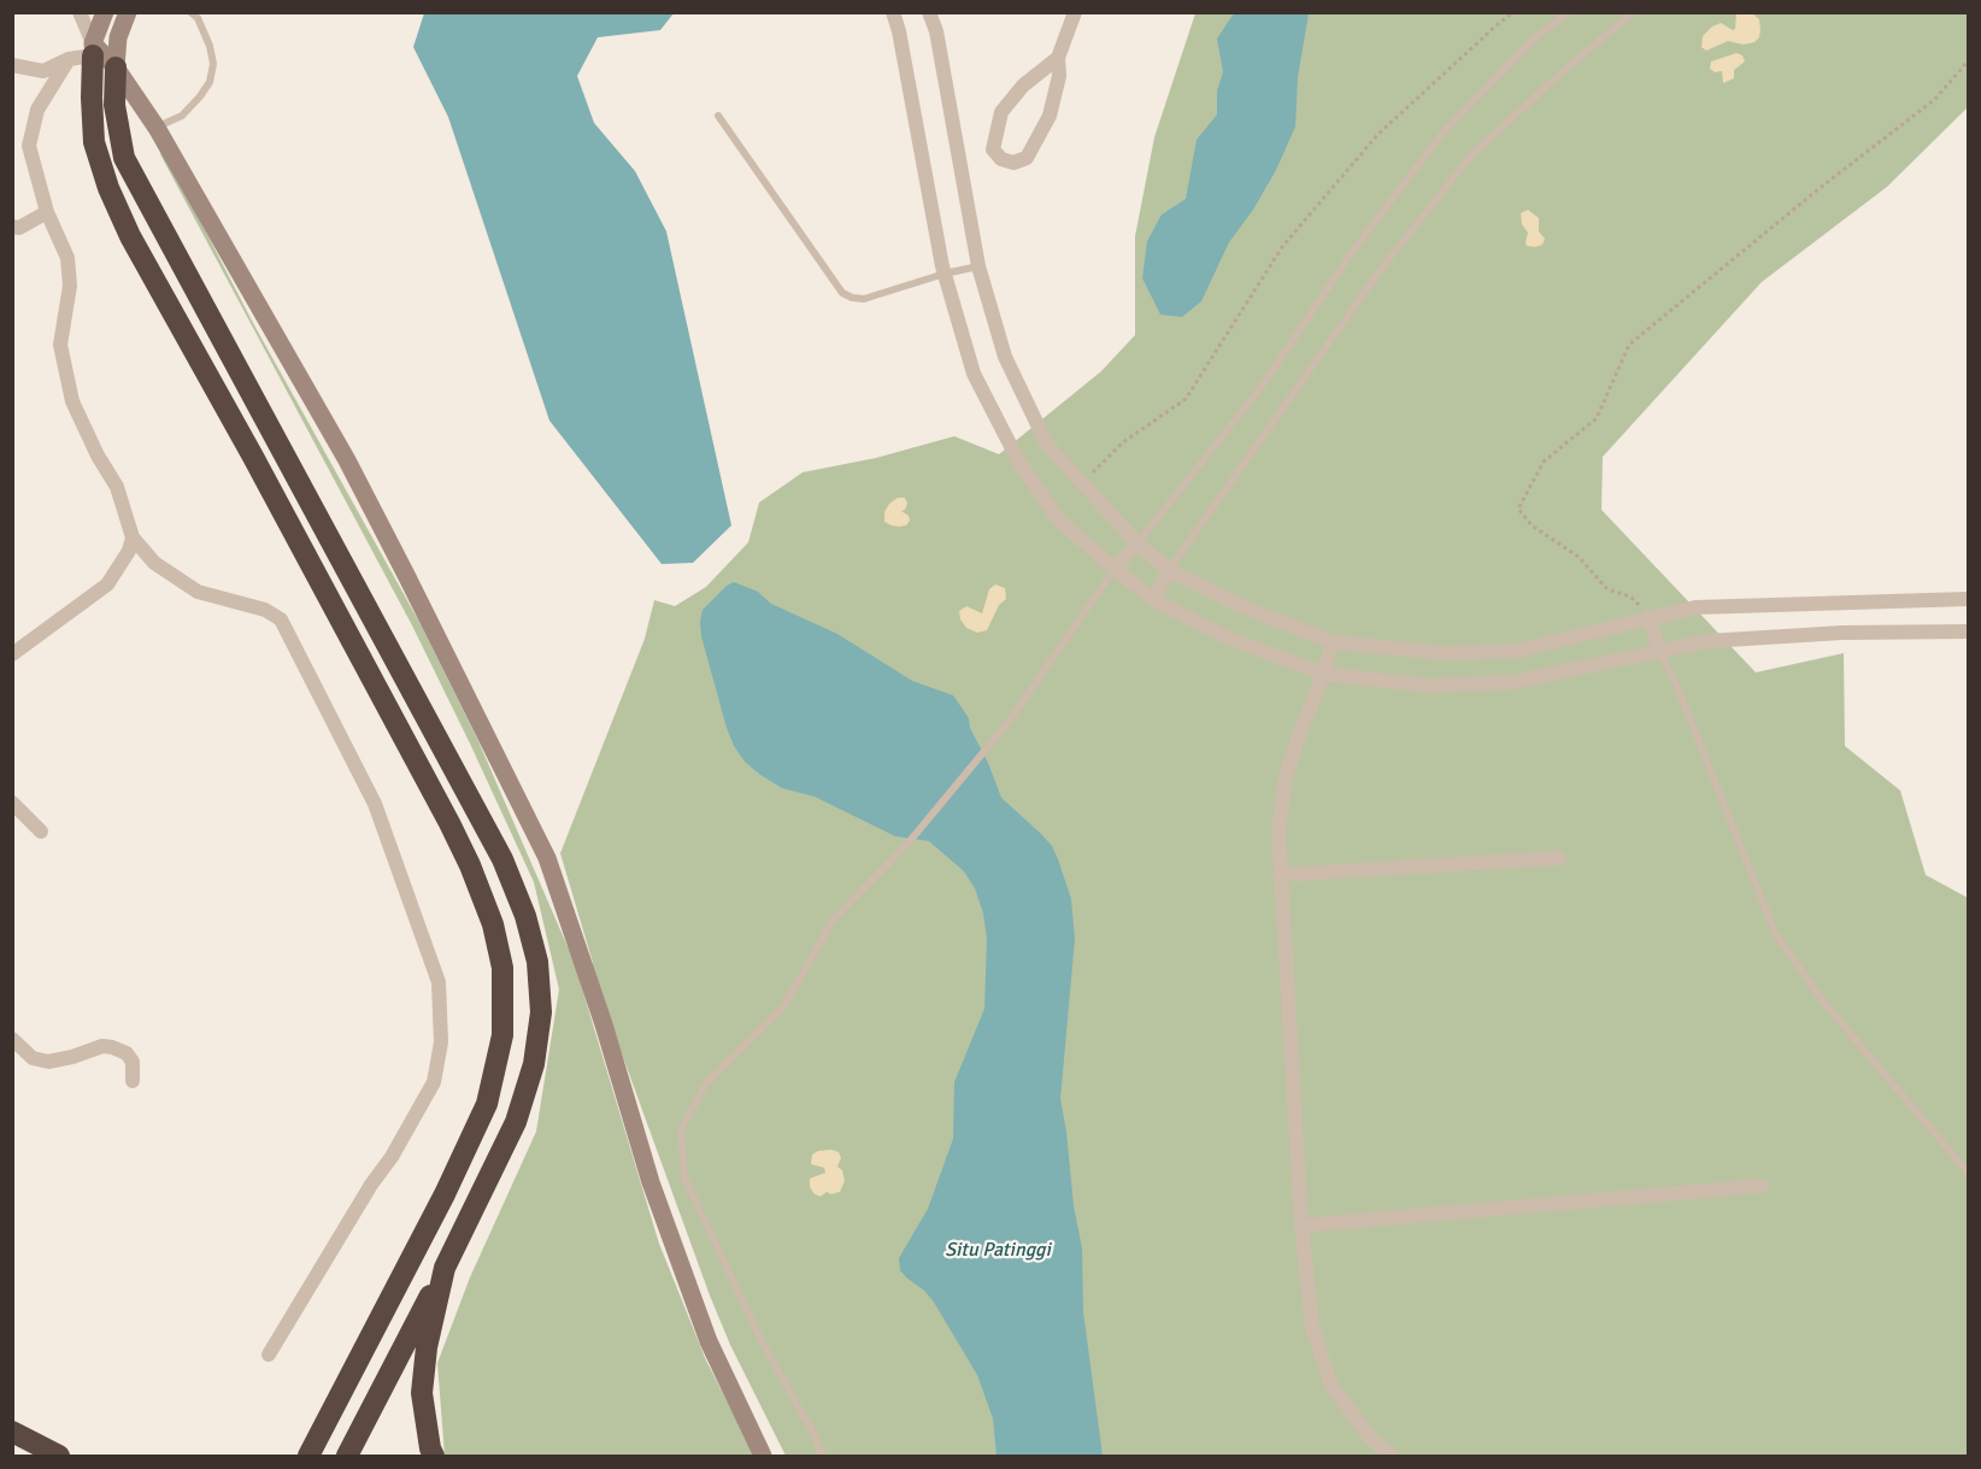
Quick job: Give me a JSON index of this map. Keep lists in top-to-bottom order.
{
  "water": ["Situ Patinggi"]
}
